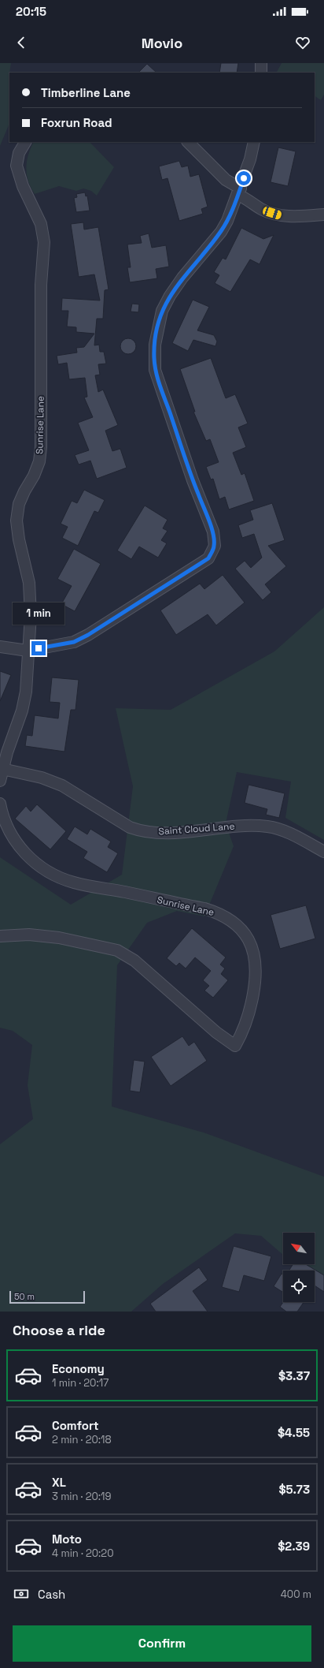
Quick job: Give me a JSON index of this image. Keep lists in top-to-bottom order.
{
  "streets": {
    "street": ["Sunrise Lane", "Saint Cloud Lane"]
  },
  "crossings": [
    ["Sunrise Lane", "Saint Cloud Lane"]
  ],
  "scale_bar": "50 m",
  "north": "top left",
  "page": {
    "status": "20:15",
    "header": "Movio",
    "banner": ["Timberline Lane", "Foxrun Road"],
    "bubble": "1 min",
    "scale": "50 m",
    "heading": "Choose a ride",
    "list": [
      {
        "name": "Economy",
        "note": "1 min · 20:17",
        "value": "$3.37"
      },
      {
        "name": "Comfort",
        "note": "2 min · 20:18",
        "value": "$4.55"
      },
      {
        "name": "XL",
        "note": "3 min · 20:19",
        "value": "$5.73"
      },
      {
        "name": "Moto",
        "note": "4 min · 20:20",
        "value": "$2.39"
      }
    ],
    "pay": ["Cash", "400 m"],
    "buttons": "Confirm"
  }
}
